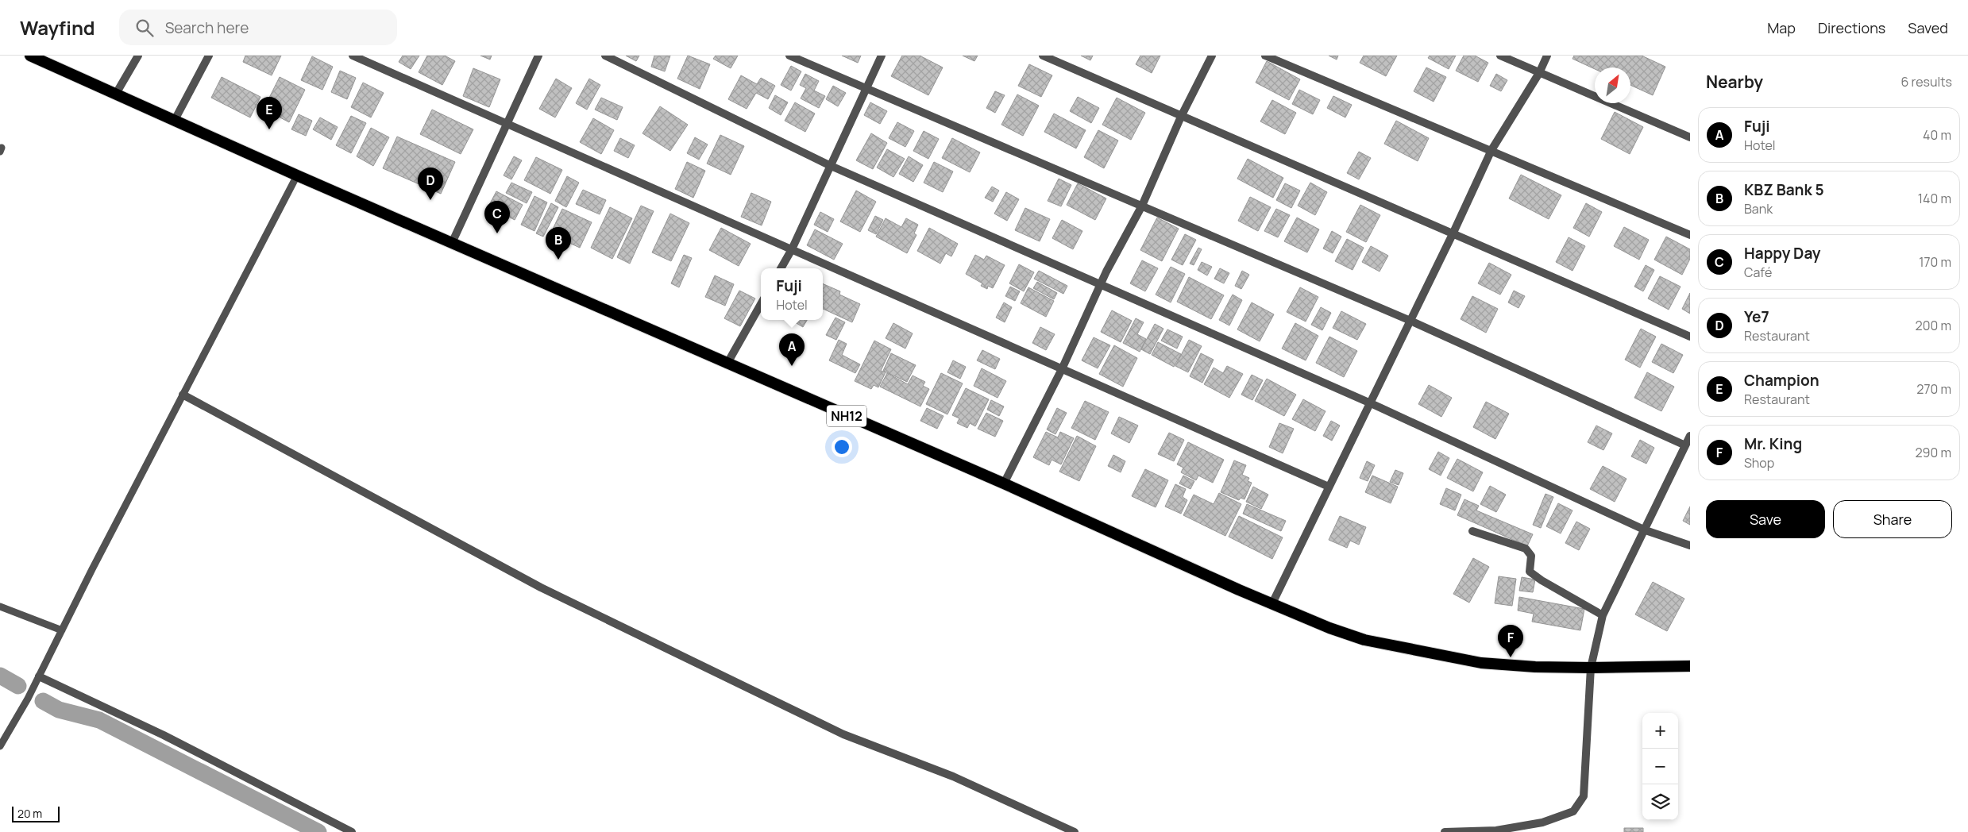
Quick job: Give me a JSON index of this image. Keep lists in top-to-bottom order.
{
  "streets": {
    "highway": ["NH12"]
  },
  "scale_bar": "20 m",
  "north": "top right",
  "page": {
    "header": "Wayfind",
    "search": "Search here",
    "nav": ["Map", "Directions", "Saved"],
    "heading": ["Nearby", "6 results"],
    "pins": [
      "E",
      "D",
      "C",
      "B",
      "A",
      "F"
    ],
    "list": [
      {
        "mark": "A",
        "name": "Fuji",
        "note": "Hotel",
        "value": "40 m"
      },
      {
        "mark": "B",
        "name": "KBZ Bank 5",
        "note": "Bank",
        "value": "140 m"
      },
      {
        "mark": "C",
        "name": "Happy Day",
        "note": "Café",
        "value": "170 m"
      },
      {
        "mark": "D",
        "name": "Ye7",
        "note": "Restaurant",
        "value": "200 m"
      },
      {
        "mark": "E",
        "name": "Champion",
        "note": "Restaurant",
        "value": "270 m"
      },
      {
        "mark": "F",
        "name": "Mr. King",
        "note": "Shop",
        "value": "290 m"
      }
    ],
    "popup": ["Fuji", "Hotel"],
    "buttons": ["Save", "Share"],
    "map_buttons": ["+", "−"],
    "scale": "20 m"
  }
}
